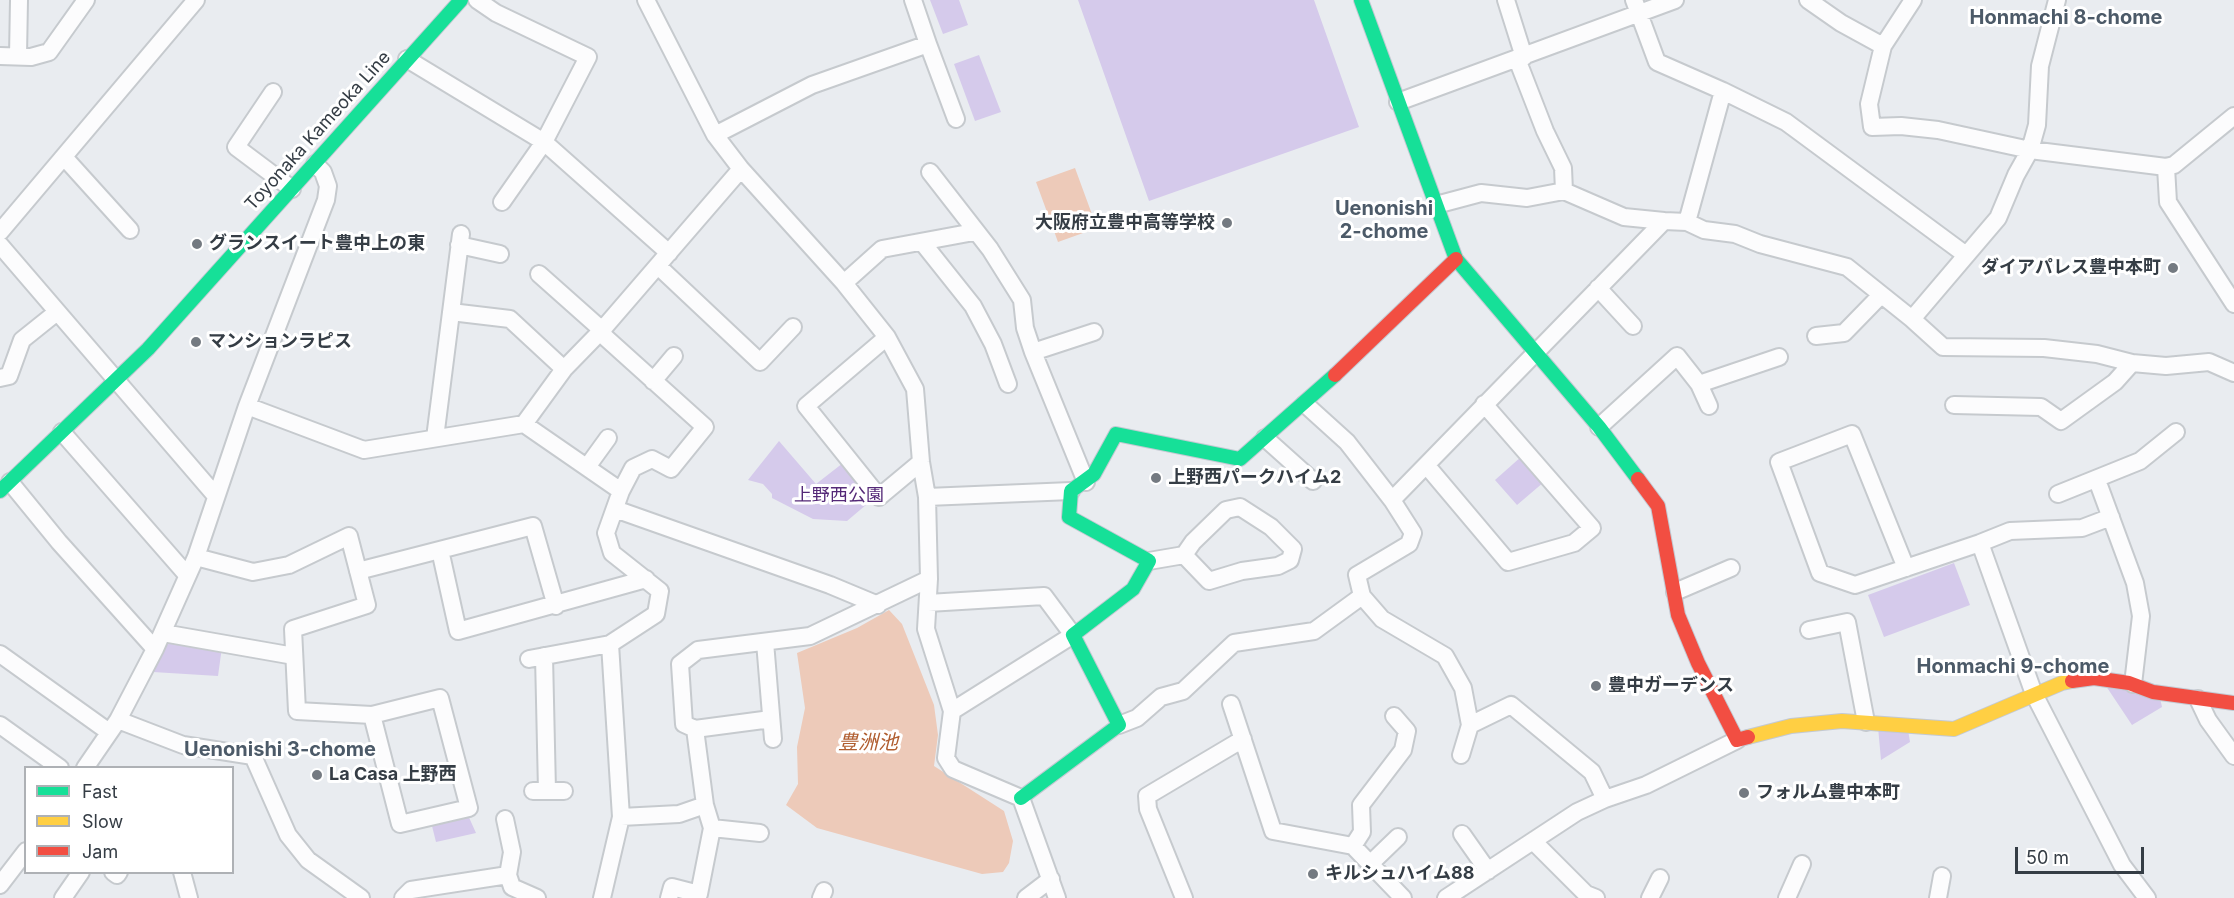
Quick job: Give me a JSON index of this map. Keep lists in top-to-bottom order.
{
  "streets": {
    "street": ["Toyonaka Kameoka Line"]
  },
  "districts": [
    "Honmachi 8-chome",
    "Uenonishi 2-chome",
    "Honmachi 9-chome",
    "Uenonishi 3-chome"
  ],
  "water": ["豊洲池"],
  "parks": ["上野西公園"],
  "places": [
    "大阪府立豊中高等学校",
    "グランスイート豊中上の東",
    "ダイアパレス豊中本町",
    "マンションラピス",
    "上野西パークハイム2",
    "豊中ガーデンス",
    "La Casa 上野西",
    "フォルム豊中本町",
    "キルシュハイム88"
  ],
  "legend": ["Fast", "Slow", "Jam"],
  "scale_bar": "50 m"
}
